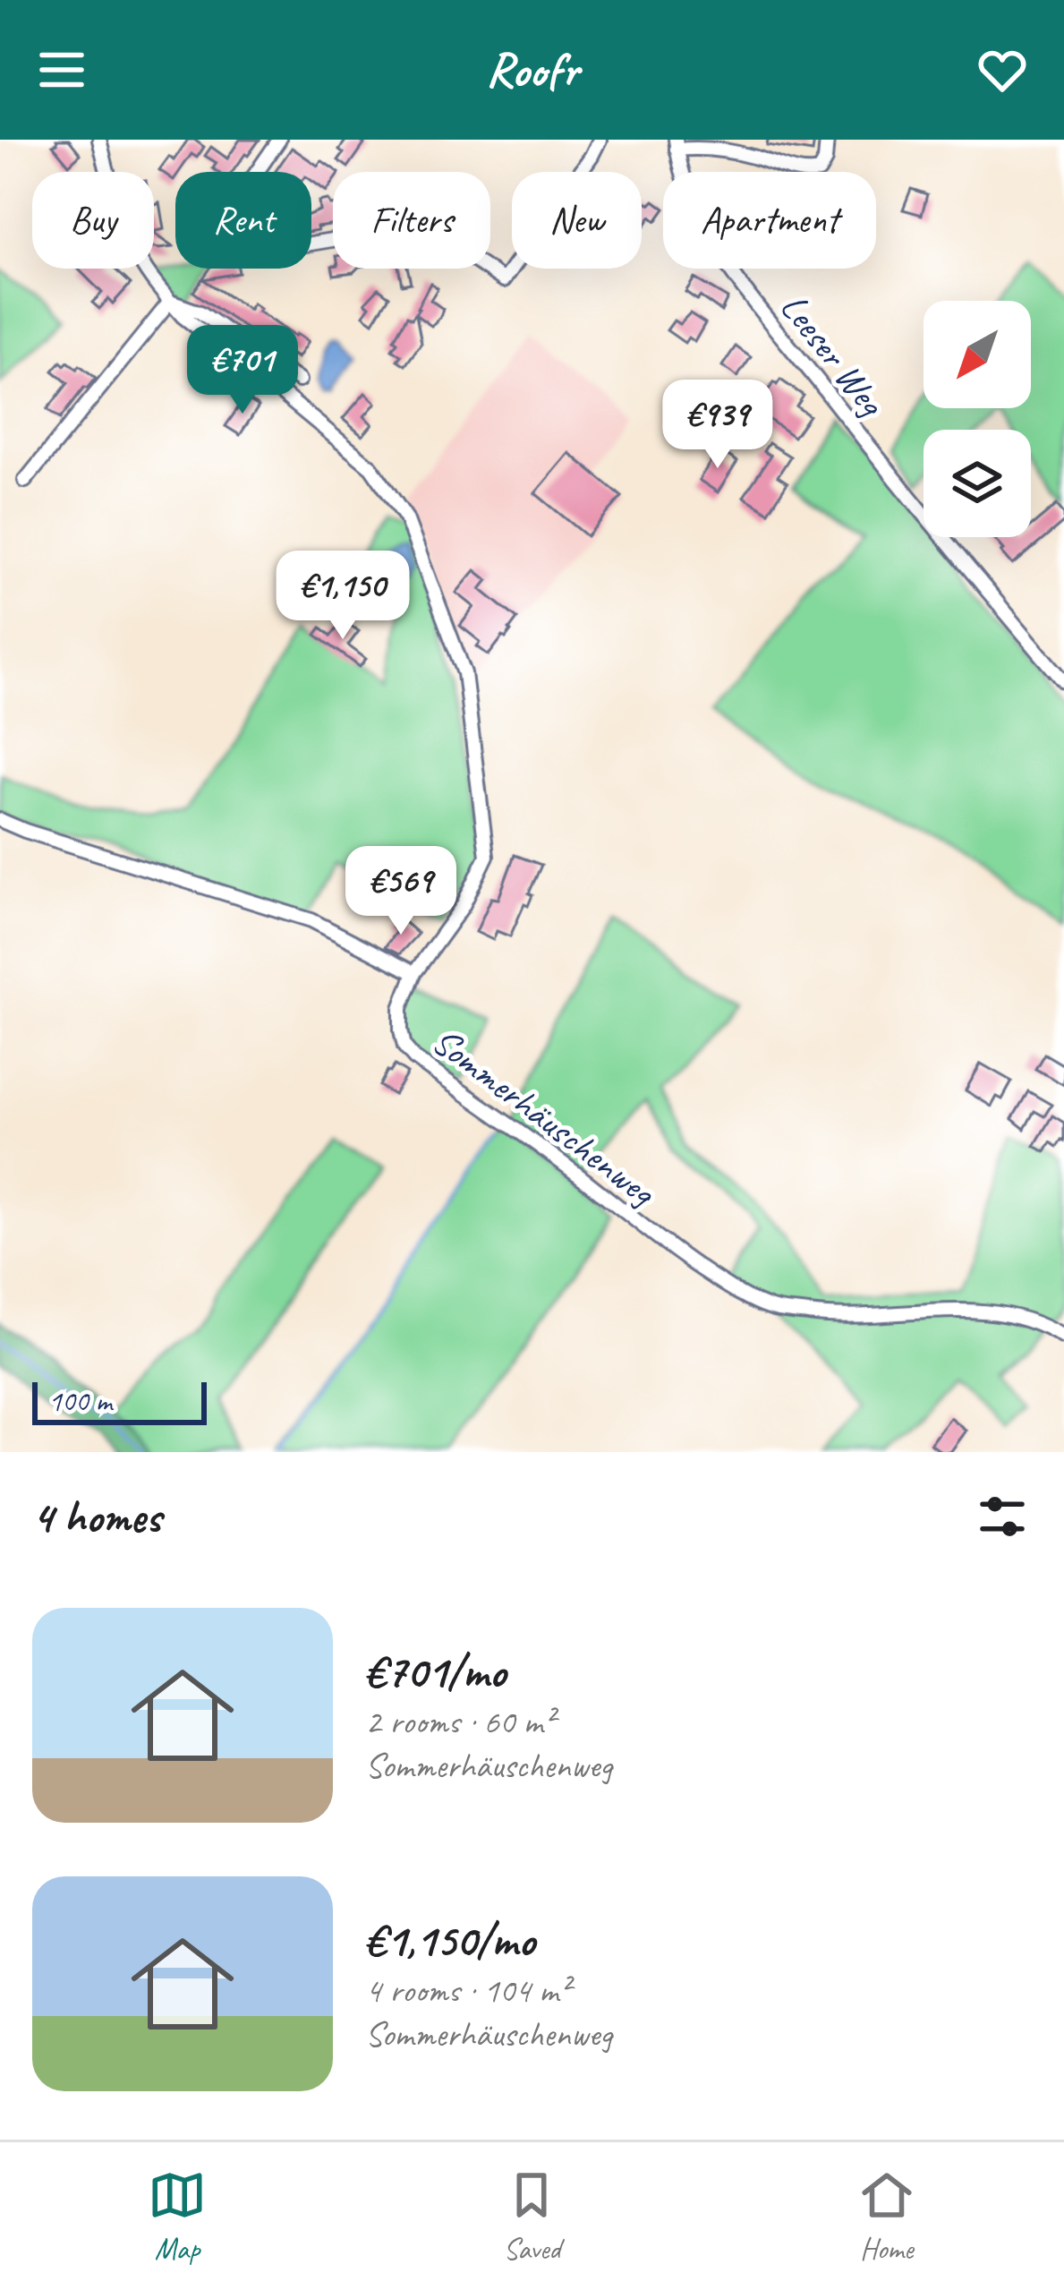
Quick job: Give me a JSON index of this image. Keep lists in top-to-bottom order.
{
  "streets": {
    "street": ["Leeser Weg", "Sommerhäuschenweg"]
  },
  "scale_bar": "100 m",
  "north": "bottom left",
  "page": {
    "header": "Roofr",
    "chip": [
      "Buy",
      "Rent",
      "Filters",
      "New",
      "Apartment"
    ],
    "price": [
      "€701",
      "€939",
      "€1,150",
      "€569"
    ],
    "scale": "100 m",
    "heading": "4 homes",
    "list": [
      {
        "name": "€701/mo",
        "note": "2 rooms · 60 m² · Sommerhäuschenweg"
      },
      {
        "name": "€1,150/mo",
        "note": "4 rooms · 104 m² · Sommerhäuschenweg"
      }
    ],
    "tabs": ["Map", "Saved", "Home"]
  }
}
